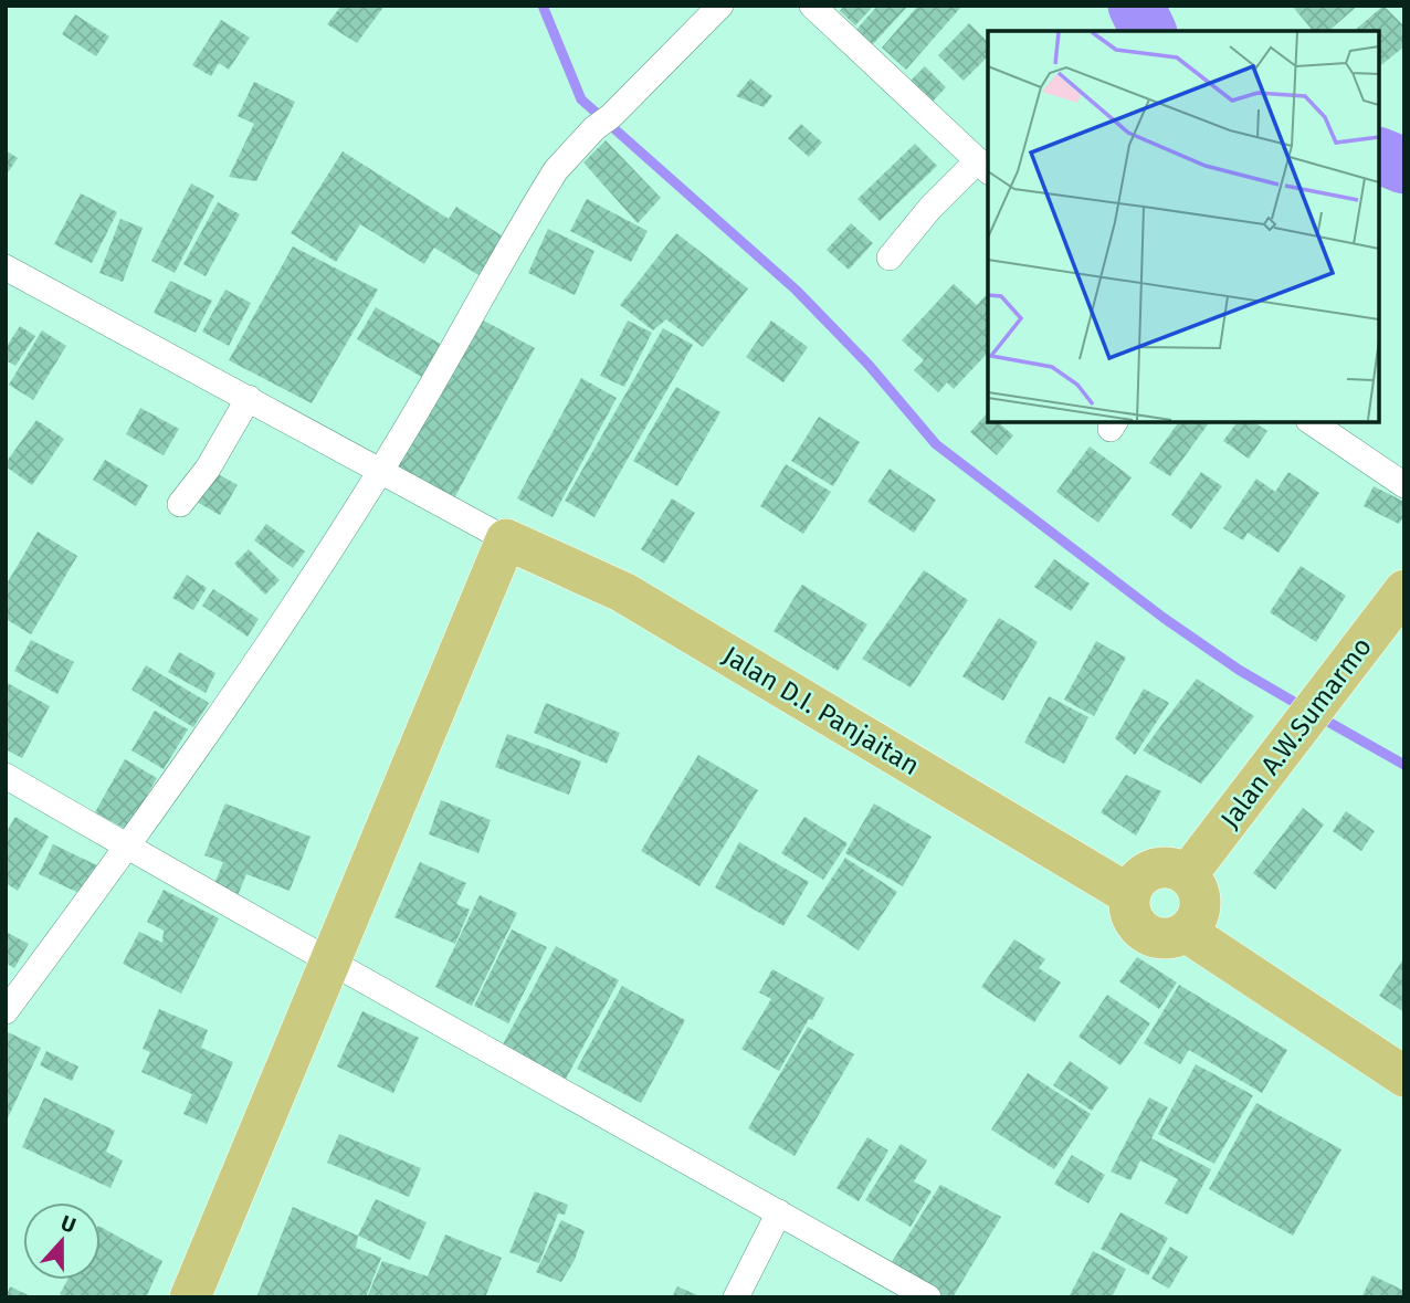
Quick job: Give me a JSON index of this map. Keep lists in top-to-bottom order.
{
  "streets": {
    "main road": ["Jalan D.I. Panjaitan", "Jalan A.W.Sumarmo"]
  },
  "crossings": [
    ["Jalan D.I. Panjaitan", "Jalan A.W.Sumarmo"]
  ],
  "north": "top"
}
